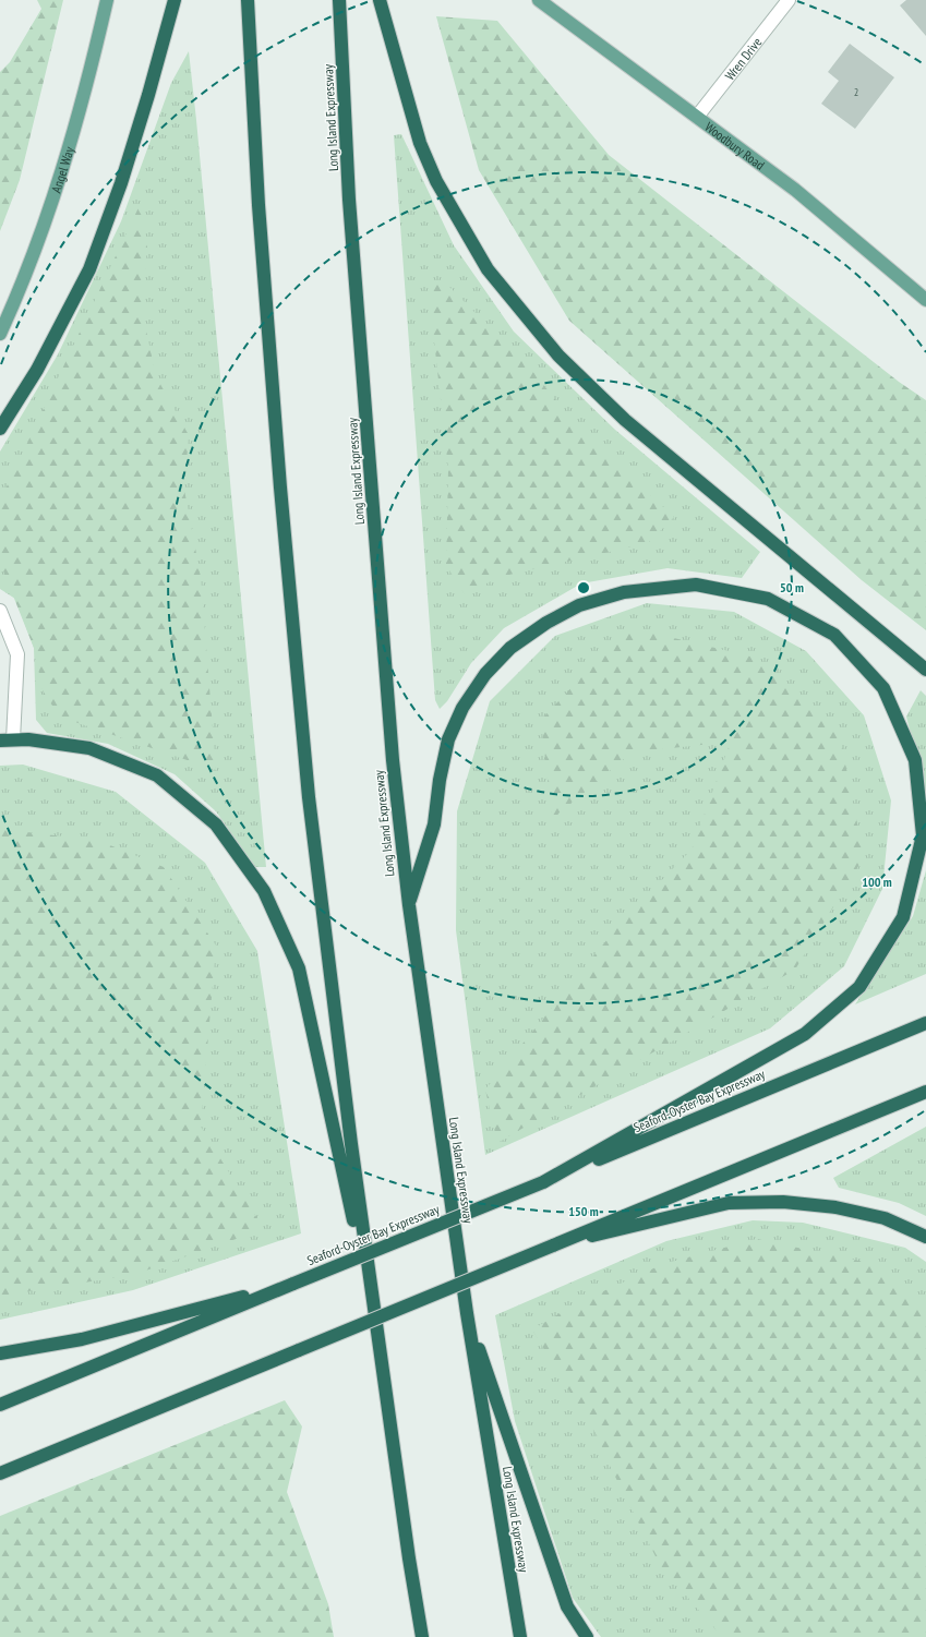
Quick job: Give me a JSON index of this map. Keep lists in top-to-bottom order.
{
  "streets": {
    "highway": ["Long Island Expressway", "Seaford-Oyster Bay Expressway"],
    "main road": ["Woodbury Road", "Angel Way"],
    "street": ["Wren Drive"]
  },
  "crossings": [
    ["Wren Drive", "Woodbury Road"]
  ],
  "house_numbers": ["2"],
  "rings": ["50 m", "100 m", "150 m"]
}
